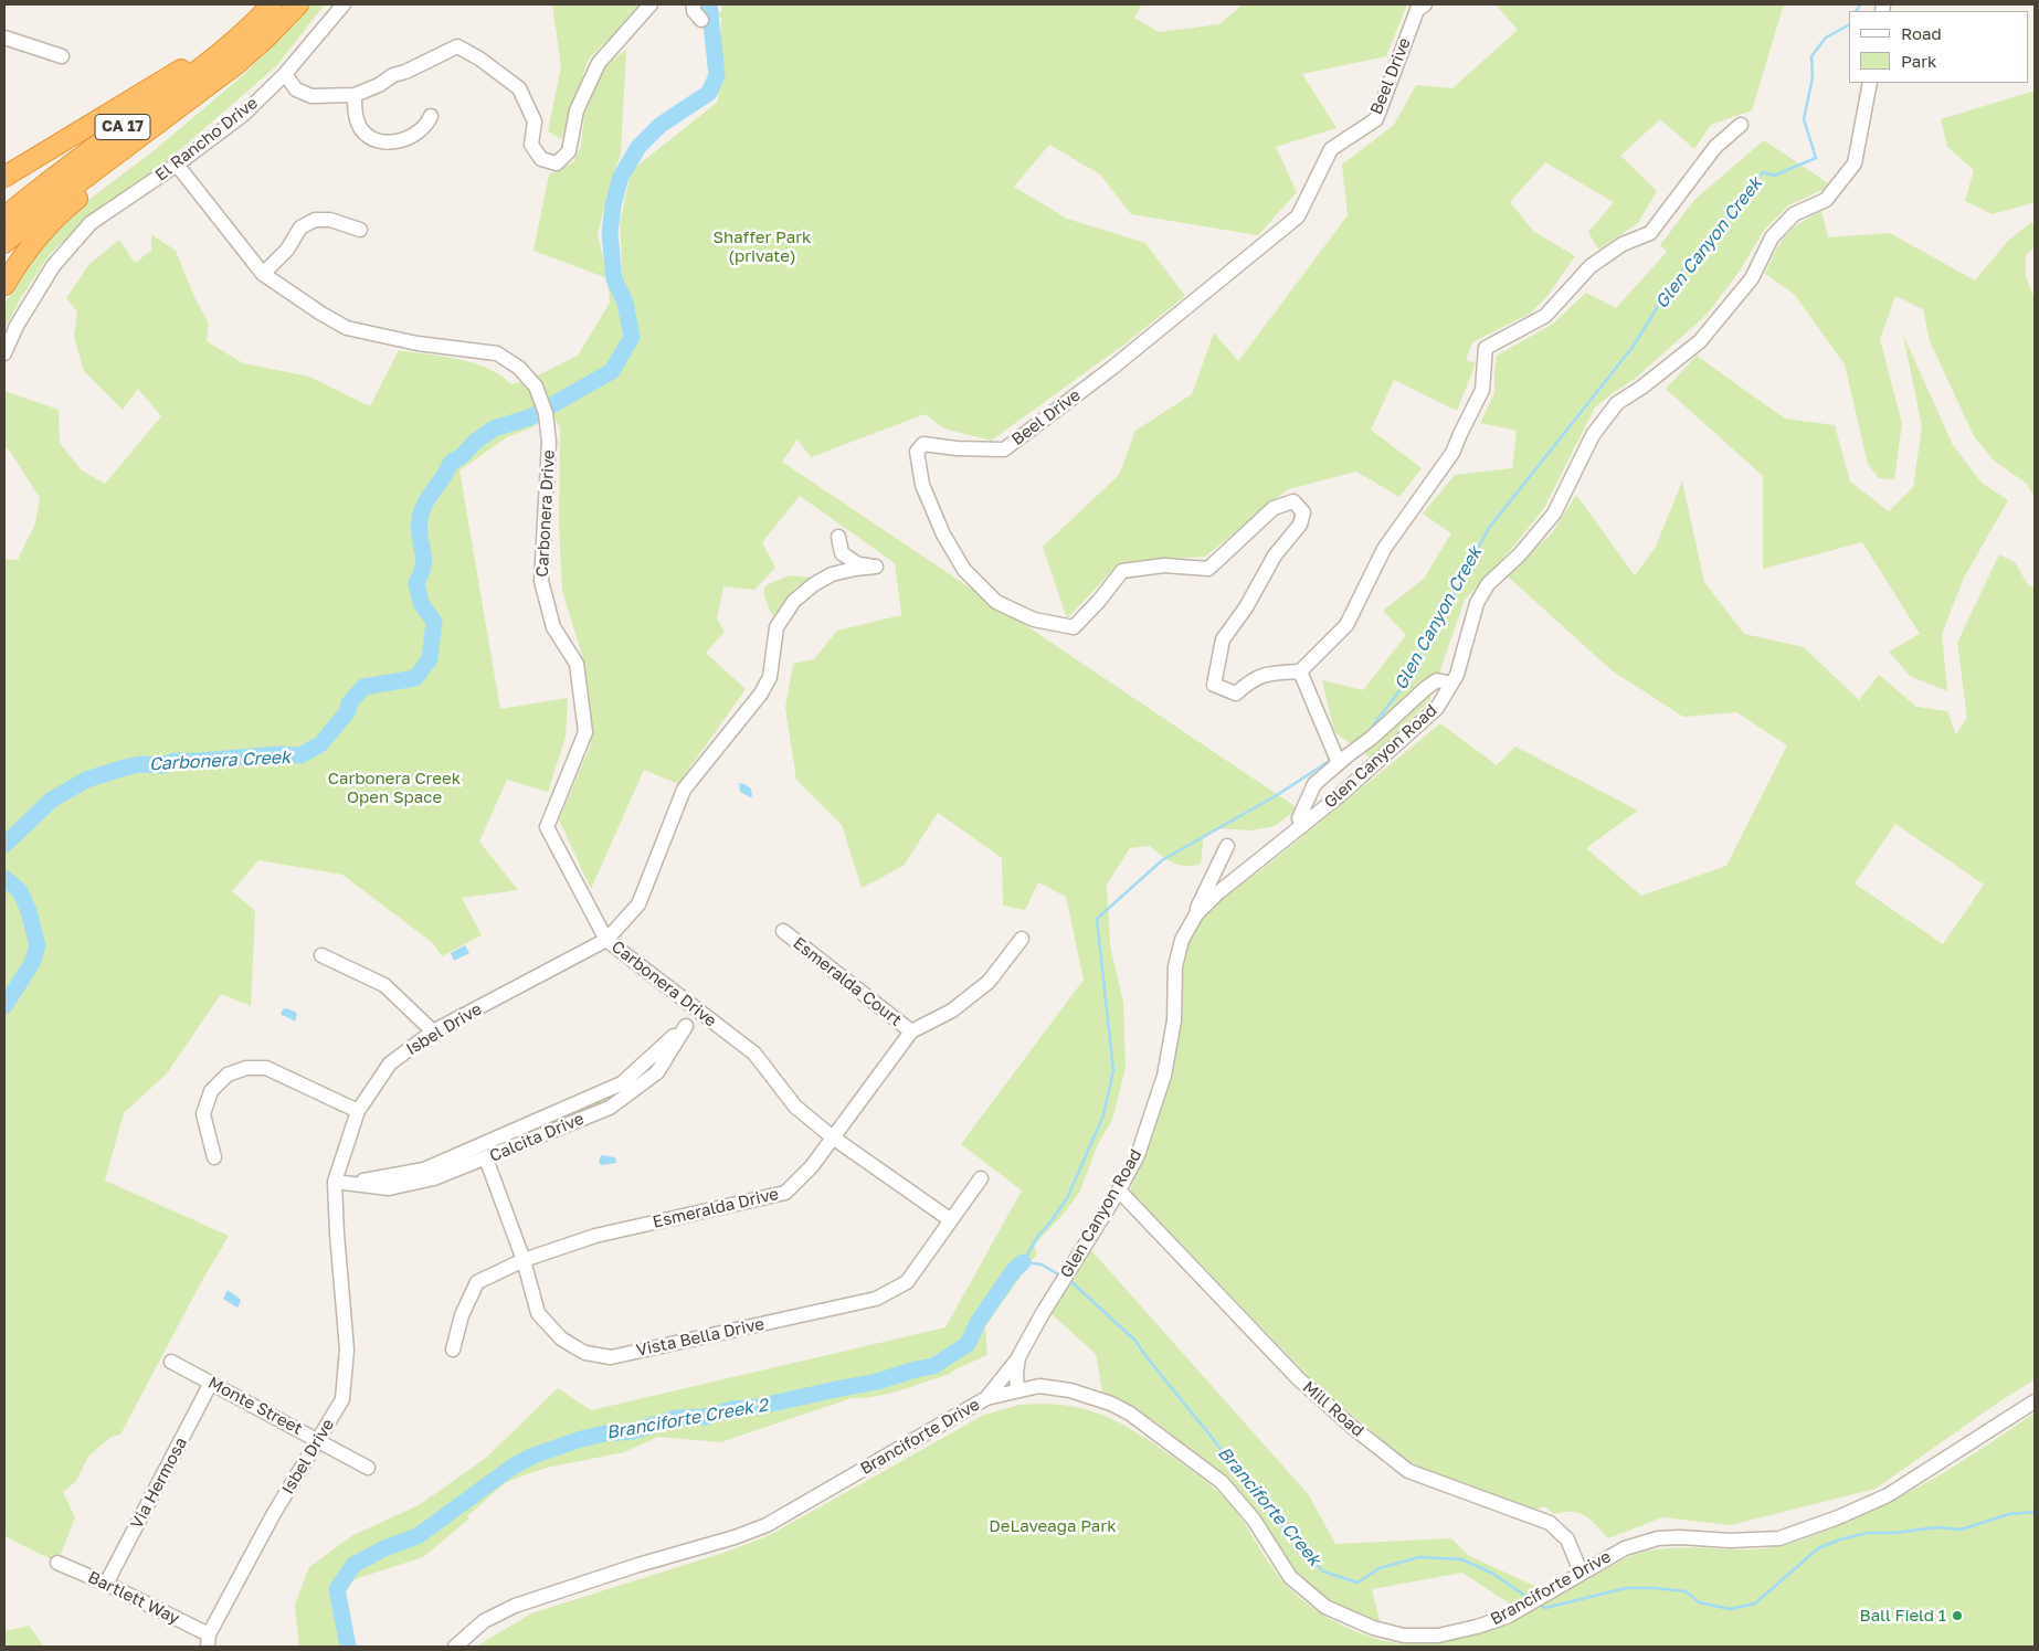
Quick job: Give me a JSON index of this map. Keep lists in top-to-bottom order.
{
  "streets": {
    "highway": ["CA 17"],
    "street": [
      "Beel Drive",
      "El Rancho Drive",
      "Carbonera Drive",
      "Glen Canyon Road",
      "Esmeralda Court",
      "Isbel Drive",
      "Calcita Drive",
      "Esmeralda Drive",
      "Vista Bella Drive",
      "Monte Street",
      "Mill Road",
      "Branciforte Drive",
      "Via Hermosa",
      "Bartlett Way"
    ]
  },
  "crossings": [
    ["El Rancho Drive", "Carbonera Drive"],
    ["Carbonera Drive", "Isbel Drive"],
    ["Carbonera Drive", "Calcita Drive"],
    ["Carbonera Drive", "Esmeralda Drive"],
    ["Carbonera Drive", "Vista Bella Drive"],
    ["Glen Canyon Road", "Mill Road"],
    ["Glen Canyon Road", "Branciforte Drive"],
    ["Esmeralda Court", "Esmeralda Drive"],
    ["Isbel Drive", "Calcita Drive"],
    ["Isbel Drive", "Monte Street"],
    ["Isbel Drive", "Bartlett Way"],
    ["Calcita Drive", "Vista Bella Drive"],
    ["Esmeralda Drive", "Vista Bella Drive"],
    ["Monte Street", "Via Hermosa"],
    ["Mill Road", "Branciforte Drive"],
    ["Via Hermosa", "Bartlett Way"]
  ],
  "water": [
    "Glen Canyon Creek",
    "Carbonera Creek",
    "Branciforte Creek 2",
    "Branciforte Creek"
  ],
  "parks": ["Shaffer Park (private)", "Carbonera Creek Open Space", "DeLaveaga Park"],
  "places": ["Ball Field 1"],
  "legend": ["Road", "Park"]
}
